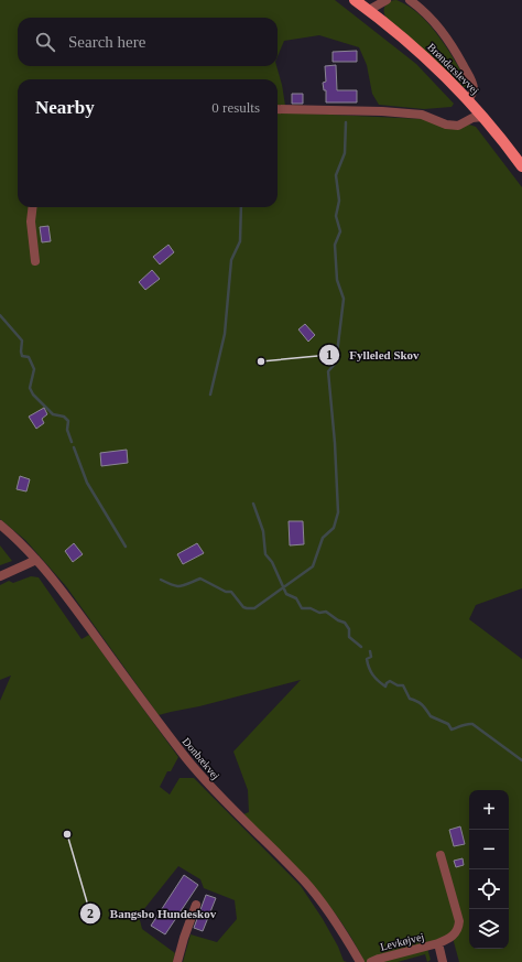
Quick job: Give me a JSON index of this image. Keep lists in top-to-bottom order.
{
  "streets": {
    "main road": ["Brønderslevvej"],
    "street": ["Donbækvej", "Levkøjvej"]
  },
  "places": ["Fylleled Skov", "Bangsbo Hundeskov"],
  "page": {
    "search": "Search here",
    "heading": ["Nearby", "0 results"],
    "map_buttons": ["+", "−"]
  }
}
